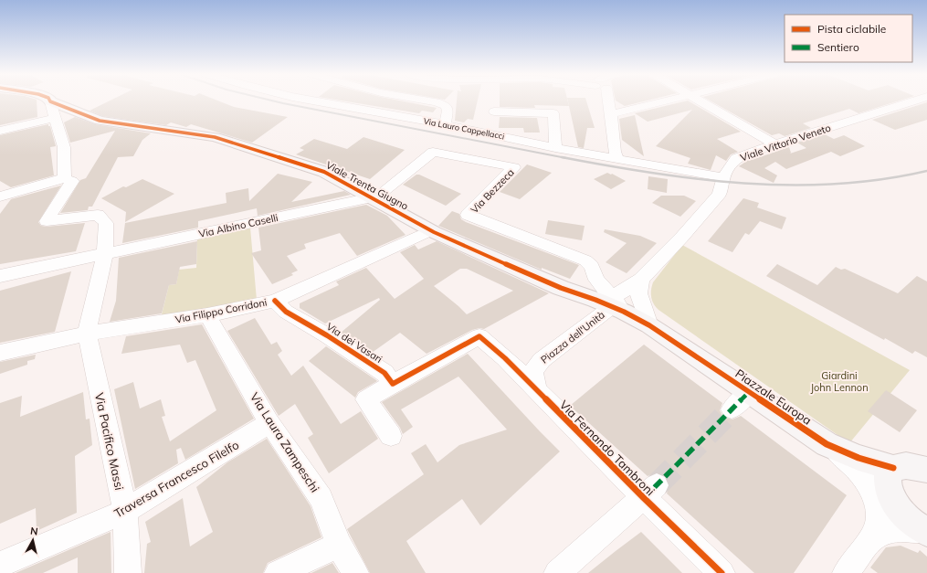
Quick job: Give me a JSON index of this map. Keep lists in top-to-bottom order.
{
  "streets": {
    "street": [
      "Via Lauro Cappellacci",
      "Viale Vittorio Veneto",
      "Viale Trenta Giugno",
      "Via Bezzeca",
      "Via Albino Caselli",
      "Via Filippo Corridoni",
      "Piazza dell'Unità",
      "Via dei Vasari",
      "Piazzale Europa",
      "Via Pacifico Massi",
      "Via Laura Zampeschi",
      "Via Fernando Tambroni",
      "Traversa Francesco Filelfo"
    ]
  },
  "crossings": [
    ["Via Lauro Cappellacci", "Viale Vittorio Veneto"],
    ["Viale Vittorio Veneto", "Viale Trenta Giugno"],
    ["Viale Vittorio Veneto", "Via Bezzeca"],
    ["Viale Vittorio Veneto", "Piazza dell'Unità"],
    ["Viale Trenta Giugno", "Via Bezzeca"],
    ["Viale Trenta Giugno", "Via Albino Caselli"],
    ["Viale Trenta Giugno", "Via Filippo Corridoni"],
    ["Viale Trenta Giugno", "Piazza dell'Unità"],
    ["Viale Trenta Giugno", "Piazzale Europa"],
    ["Via Bezzeca", "Via Albino Caselli"],
    ["Via Bezzeca", "Piazza dell'Unità"],
    ["Via Filippo Corridoni", "Via dei Vasari"],
    ["Via Filippo Corridoni", "Via Pacifico Massi"],
    ["Via Filippo Corridoni", "Via Laura Zampeschi"],
    ["Piazza dell'Unità", "Via Fernando Tambroni"],
    ["Via dei Vasari", "Via Fernando Tambroni"],
    ["Via Pacifico Massi", "Traversa Francesco Filelfo"],
    ["Via Laura Zampeschi", "Traversa Francesco Filelfo"]
  ],
  "parks": ["Giardini John Lennon"],
  "legend": ["Pista ciclabile", "Sentiero"],
  "north": "top"
}
